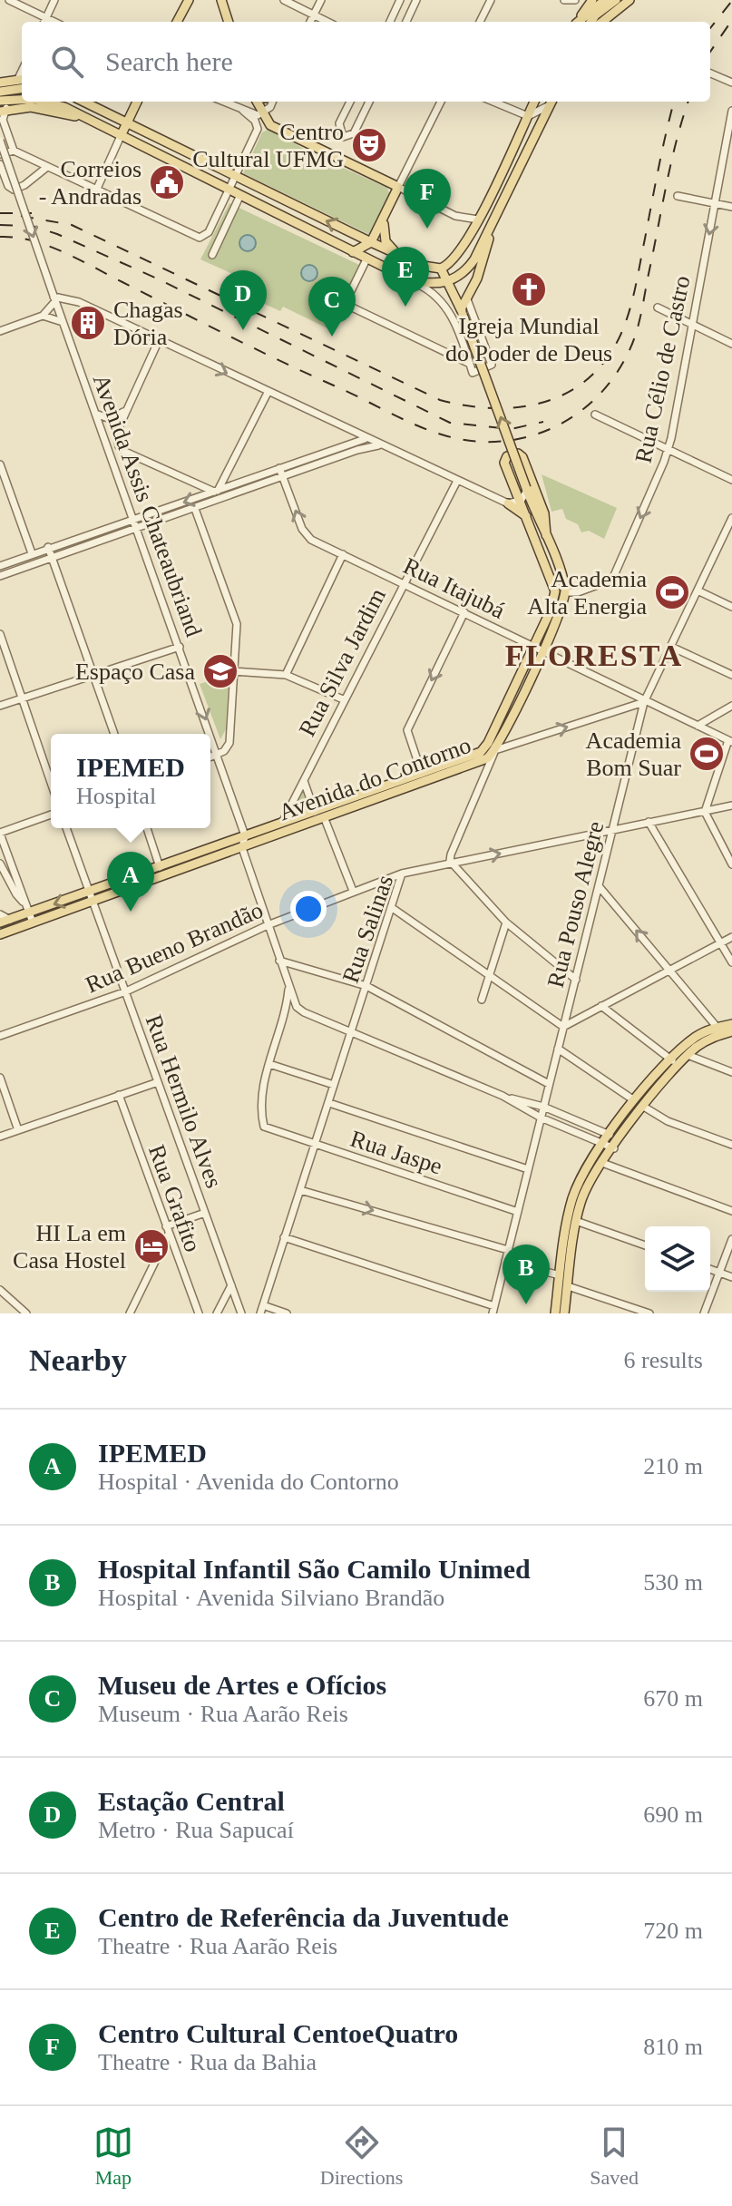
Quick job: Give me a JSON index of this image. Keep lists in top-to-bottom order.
{
  "streets": {
    "main road": ["Avenida do Contorno"],
    "street": [
      "Rua Célio de Castro",
      "Avenida Assis Chateaubriand",
      "Rua Itajubá",
      "Rua Silva Jardim",
      "Rua Pouso Alegre",
      "Rua Salinas",
      "Rua Bueno Brandão",
      "Rua Hermilo Alves",
      "Rua Jaspe",
      "Rua Grafito"
    ]
  },
  "crossings": [
    ["Rua Célio de Castro", "Avenida do Contorno"],
    ["Avenida Assis Chateaubriand", "Avenida do Contorno"],
    ["Rua Itajubá", "Rua Silva Jardim"],
    ["Rua Itajubá", "Avenida do Contorno"],
    ["Rua Itajubá", "Rua Pouso Alegre"],
    ["Rua Silva Jardim", "Avenida do Contorno"],
    ["Avenida do Contorno", "Rua Hermilo Alves"],
    ["Rua Pouso Alegre", "Rua Salinas"],
    ["Rua Pouso Alegre", "Rua Jaspe"],
    ["Rua Salinas", "Rua Bueno Brandão"],
    ["Rua Salinas", "Rua Jaspe"],
    ["Rua Bueno Brandão", "Rua Hermilo Alves"]
  ],
  "one_way": ["Rua Célio de Castro", "Avenida Assis Chateaubriand"],
  "districts": ["FLORESTA"],
  "places": {
    "theatre": ["Centro Cultural UFMG"],
    "public building": ["Correios - Andradas"],
    "church": ["Igreja Mundial do Poder de Deus"],
    "building": ["Chagas Dória"],
    "sports": ["Academia Alta Energia", "Academia Bom Suar"],
    "school or university": ["Espaço Casa"],
    "hotel": ["HI La em Casa Hostel"]
  },
  "page": {
    "search": "Search here",
    "pins": [
      "F",
      "E",
      "D",
      "C",
      "A",
      "B"
    ],
    "popup": ["IPEMED", "Hospital"],
    "heading": ["Nearby", "6 results"],
    "list": [
      {
        "mark": "A",
        "name": "IPEMED",
        "note": "Hospital · Avenida do Contorno",
        "value": "210 m"
      },
      {
        "mark": "B",
        "name": "Hospital Infantil São Camilo Unimed",
        "note": "Hospital · Avenida Silviano Brandão",
        "value": "530 m"
      },
      {
        "mark": "C",
        "name": "Museu de Artes e Ofícios",
        "note": "Museum · Rua Aarão Reis",
        "value": "670 m"
      },
      {
        "mark": "D",
        "name": "Estação Central",
        "note": "Metro · Rua Sapucaí",
        "value": "690 m"
      },
      {
        "mark": "E",
        "name": "Centro de Referência da Juventude",
        "note": "Theatre · Rua Aarão Reis",
        "value": "720 m"
      },
      {
        "mark": "F",
        "name": "Centro Cultural CentoeQuatro",
        "note": "Theatre · Rua da Bahia",
        "value": "810 m"
      }
    ],
    "nav": ["Map", "Directions", "Saved"]
  }
}
